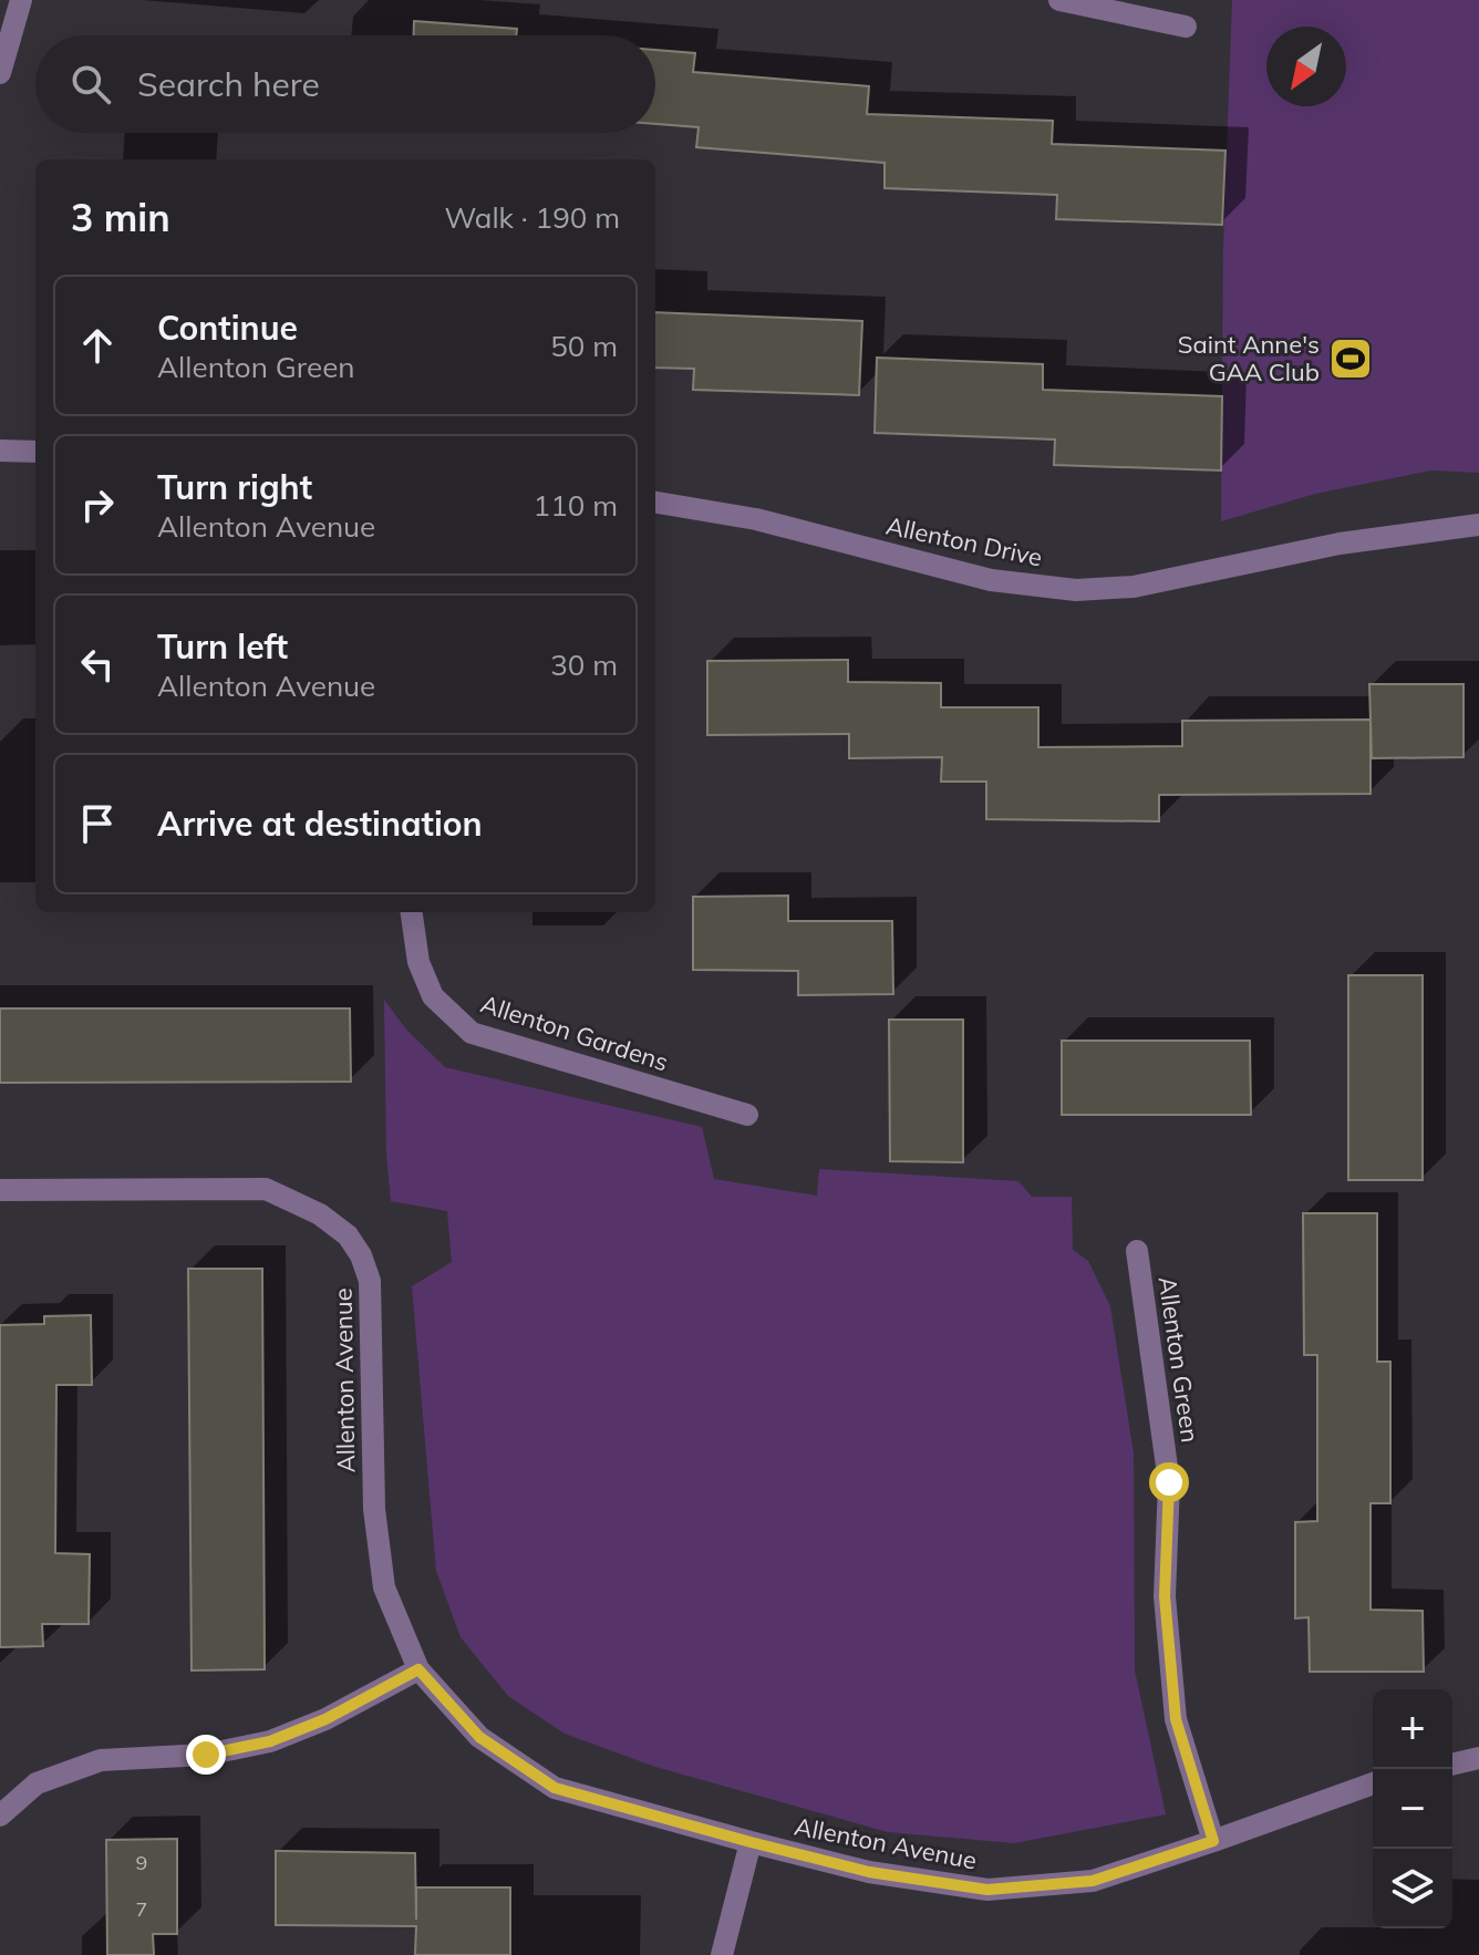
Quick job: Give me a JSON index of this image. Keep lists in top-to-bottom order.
{
  "streets": {
    "street": [
      "Allenton Drive",
      "Allenton Gardens",
      "Allenton Green",
      "Allenton Avenue"
    ]
  },
  "crossings": [
    ["Allenton Green", "Allenton Avenue"]
  ],
  "places": {
    "sports": ["Saint Anne's GAA Club"]
  },
  "house_numbers": ["9", "7"],
  "north": "bottom left",
  "page": {
    "search": "Search here",
    "heading": ["3 min", "Walk · 190 m"],
    "list": [
      ["Continue", "Allenton Green", "50 m"],
      ["Turn right", "Allenton Avenue", "110 m"],
      ["Turn left", "Allenton Avenue", "30 m"],
      "Arrive at destination"
    ],
    "map_buttons": ["+", "−"]
  }
}
